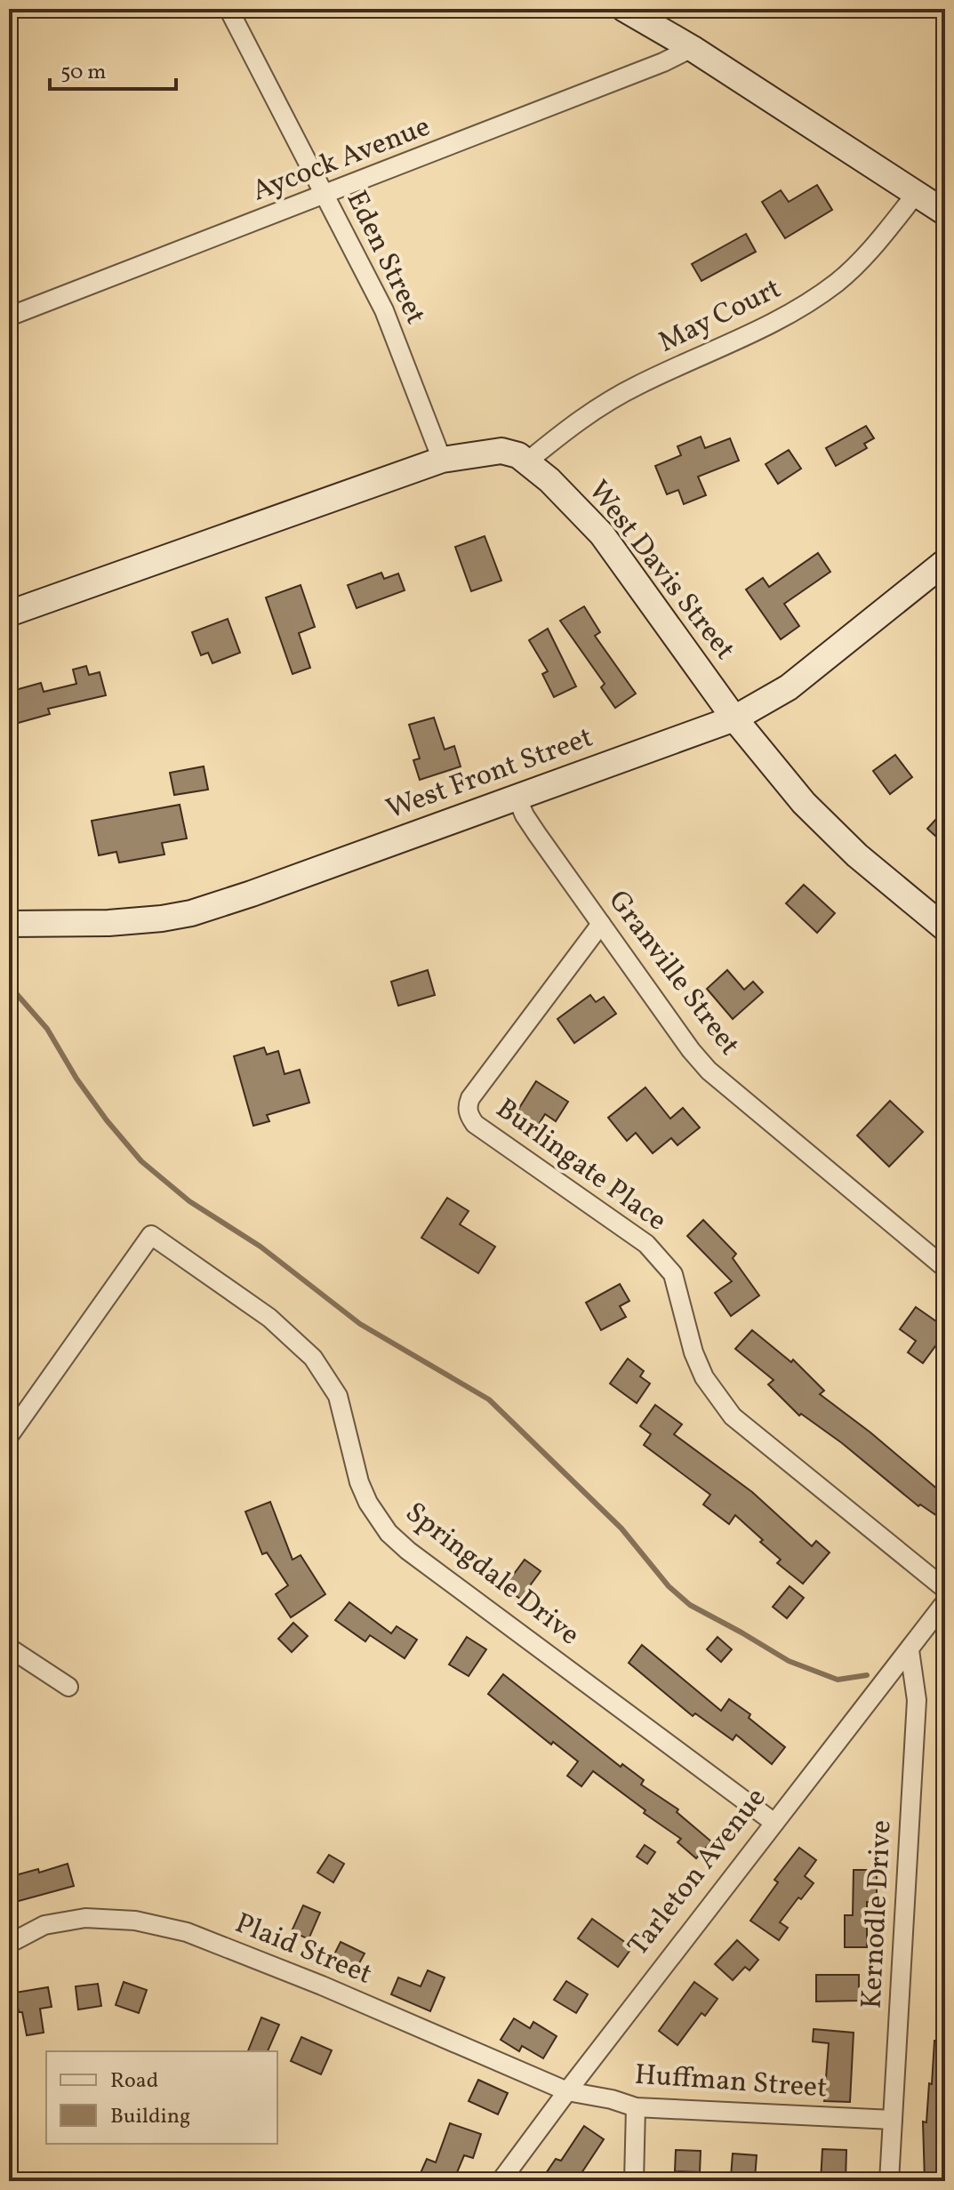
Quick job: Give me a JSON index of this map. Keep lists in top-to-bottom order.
{
  "streets": {
    "street": [
      "Aycock Avenue",
      "Eden Street",
      "May Court",
      "West Davis Street",
      "West Front Street",
      "Granville Street",
      "Burlingate Place",
      "Springdale Drive",
      "Tarleton Avenue",
      "Kernodle Drive",
      "Plaid Street",
      "Huffman Street"
    ]
  },
  "crossings": [
    ["Aycock Avenue", "Eden Street"],
    ["Eden Street", "West Davis Street"],
    ["May Court", "West Davis Street"],
    ["West Davis Street", "West Front Street"],
    ["West Front Street", "Granville Street"],
    ["Granville Street", "Burlingate Place"],
    ["Springdale Drive", "Tarleton Avenue"],
    ["Tarleton Avenue", "Kernodle Drive"],
    ["Tarleton Avenue", "Plaid Street"],
    ["Tarleton Avenue", "Huffman Street"],
    ["Kernodle Drive", "Huffman Street"],
    ["Plaid Street", "Huffman Street"]
  ],
  "legend": ["Road", "Building"],
  "scale_bar": "50 m"
}
